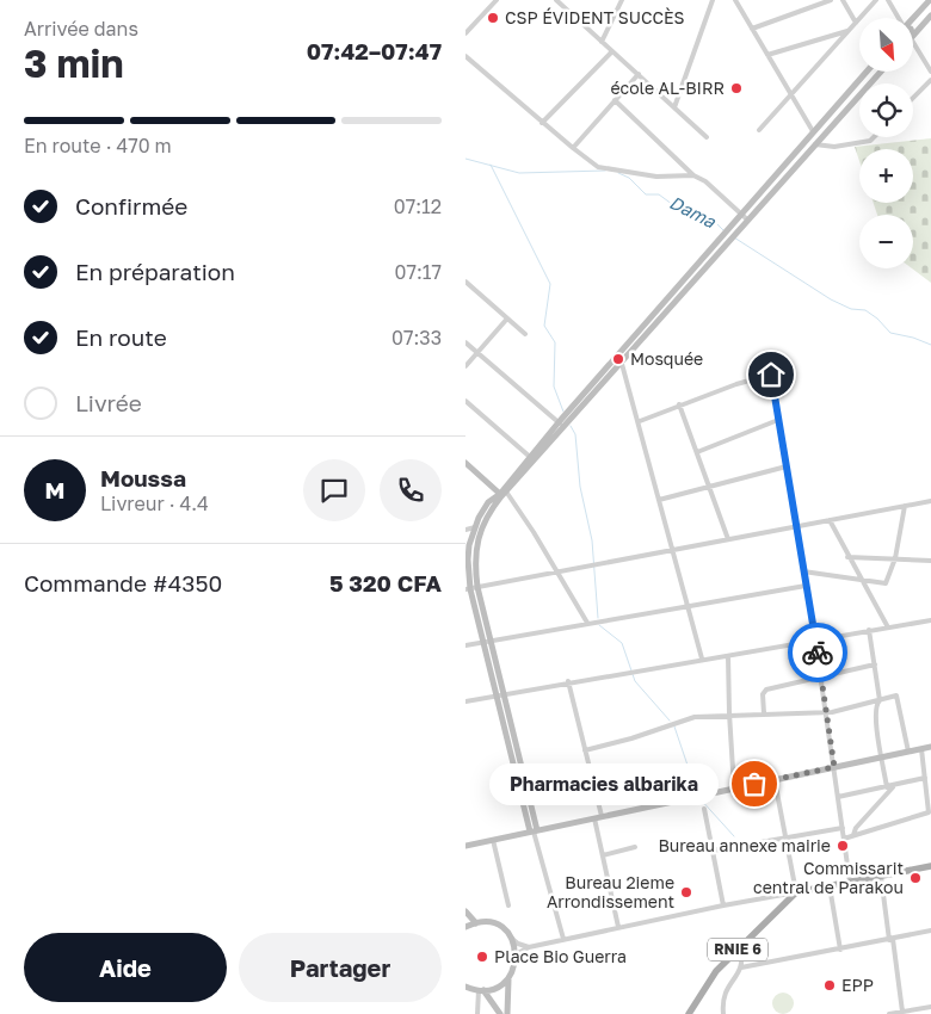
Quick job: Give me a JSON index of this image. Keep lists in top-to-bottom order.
{
  "streets": {
    "main road": ["RNIE 6"]
  },
  "water": ["Dama"],
  "places": [
    "CSP ÉVIDENT SUCCÈS",
    "école AL-BIRR",
    "Mosquée",
    "Pharmacies albarika",
    "Bureau annexe mairie",
    "Commissarit central de Parakou",
    "Bureau 2ieme Arrondissement",
    "Place Bio Guerra",
    "EPP"
  ],
  "north": "bottom right",
  "page": {
    "heading": ["3 min", "Arrivée dans", "07:42–07:47"],
    "panel": [
      "Moussa",
      "Livreur · 4.4",
      "Commande #4350",
      "5 320 CFA"
    ],
    "map_buttons": ["+", "−"],
    "bar": "En route · 470 m",
    "list": [
      ["Confirmée", "07:12"],
      ["En préparation", "07:17"],
      ["En route", "07:33"],
      "Livrée"
    ],
    "round": "M",
    "bubble": "Pharmacies albarika",
    "buttons": ["Aide", "Partager"]
  }
}
